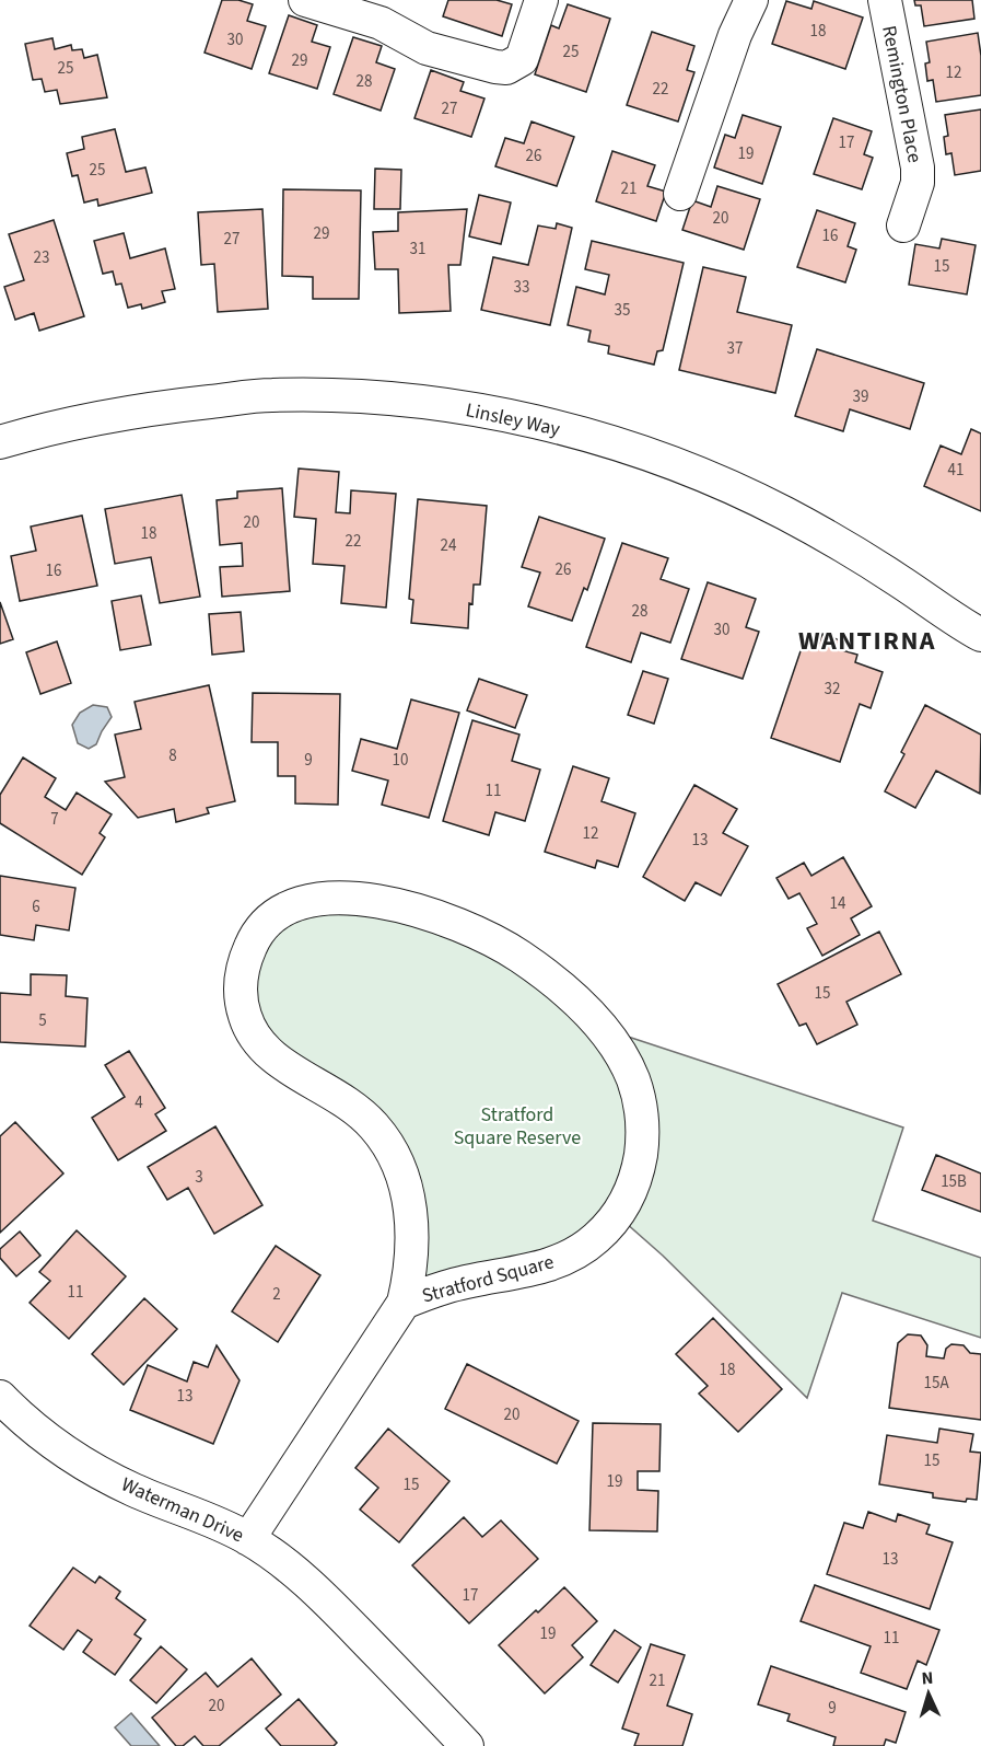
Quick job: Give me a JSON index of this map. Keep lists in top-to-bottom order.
{
  "streets": {
    "street": [
      "Remington Place",
      "Linsley Way",
      "Stratford Square",
      "Waterman Drive"
    ]
  },
  "crossings": [
    ["Stratford Square", "Waterman Drive"]
  ],
  "districts": ["WANTIRNA"],
  "parks": ["Stratford Square Reserve"],
  "house_numbers": [
    "18",
    "30",
    "25",
    "29",
    "25",
    "12",
    "28",
    "22",
    "27",
    "17",
    "19",
    "26",
    "25",
    "21",
    "20",
    "29",
    "16",
    "27",
    "31",
    "23",
    "15",
    "33",
    "35",
    "37",
    "39",
    "41",
    "20",
    "18",
    "22",
    "24",
    "26",
    "16",
    "28",
    "30",
    "32",
    "8",
    "9",
    "10",
    "11",
    "7",
    "12",
    "13",
    "14",
    "6",
    "15",
    "5",
    "4",
    "3",
    "15B",
    "11",
    "2",
    "18",
    "15A",
    "13",
    "20",
    "15",
    "19",
    "15",
    "13",
    "17",
    "19",
    "11",
    "21",
    "20",
    "9"
  ],
  "north": "top"
}
